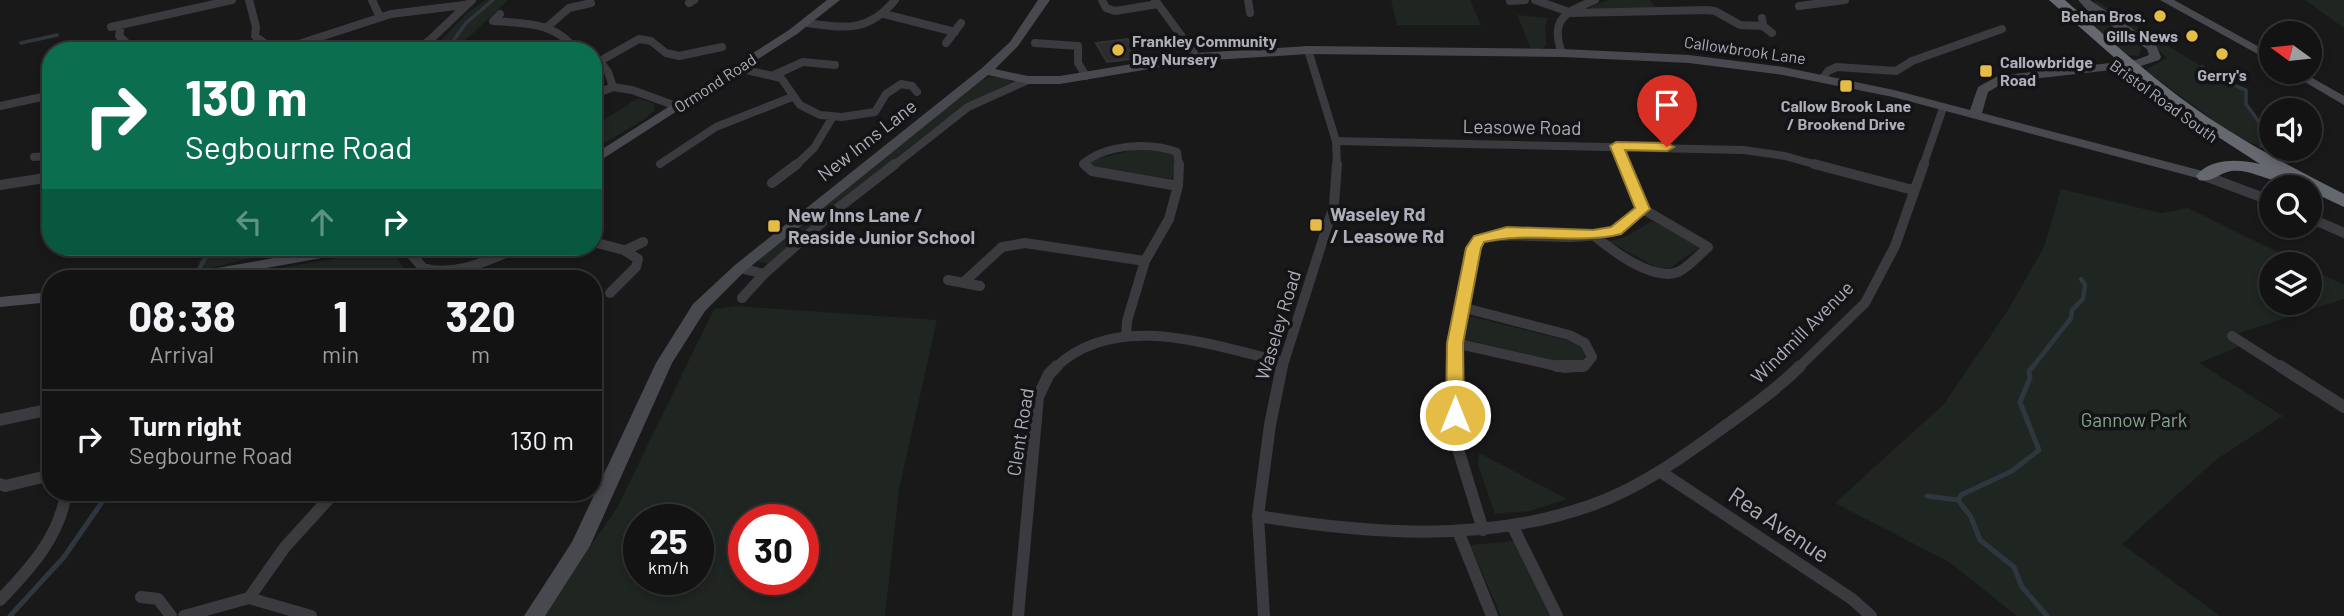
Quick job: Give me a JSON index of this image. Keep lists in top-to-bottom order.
{
  "streets": {
    "highway": ["Bristol Road South"],
    "street": [
      "Callowbrook Lane",
      "Ormond Road",
      "Leasowe Road",
      "New Inns Lane",
      "Waseley Road",
      "Windmill Avenue",
      "Clent Road",
      "Rea Avenue"
    ]
  },
  "crossings": [
    ["Callowbrook Lane", "New Inns Lane"],
    ["Callowbrook Lane", "Waseley Road"],
    ["Callowbrook Lane", "Windmill Avenue"],
    ["Leasowe Road", "Waseley Road"],
    ["Leasowe Road", "Windmill Avenue"],
    ["Waseley Road", "Windmill Avenue"],
    ["Waseley Road", "Clent Road"],
    ["Windmill Avenue", "Rea Avenue"]
  ],
  "parks": ["Gannow Park"],
  "places": {
    "other": [
      "Behan Bros.",
      "Gills News",
      "Frankley Community Day Nursery",
      "Gerry's"
    ],
    "transit": [
      "Callowbridge Road",
      "Callow Brook Lane / Brookend Drive",
      "Waseley Rd / Leasowe Rd",
      "New Inns Lane / Reaside Junior School"
    ]
  },
  "north": "left",
  "page": {
    "turn": ["130 m", "Segbourne Road"],
    "eta": [
      "08:38",
      "Arrival",
      "1",
      "min",
      "320",
      "m"
    ],
    "list": [
      {
        "name": "Turn right",
        "note": "Segbourne Road",
        "value": "130 m"
      }
    ],
    "speed": "25 km/h",
    "limit": "30"
  }
}
